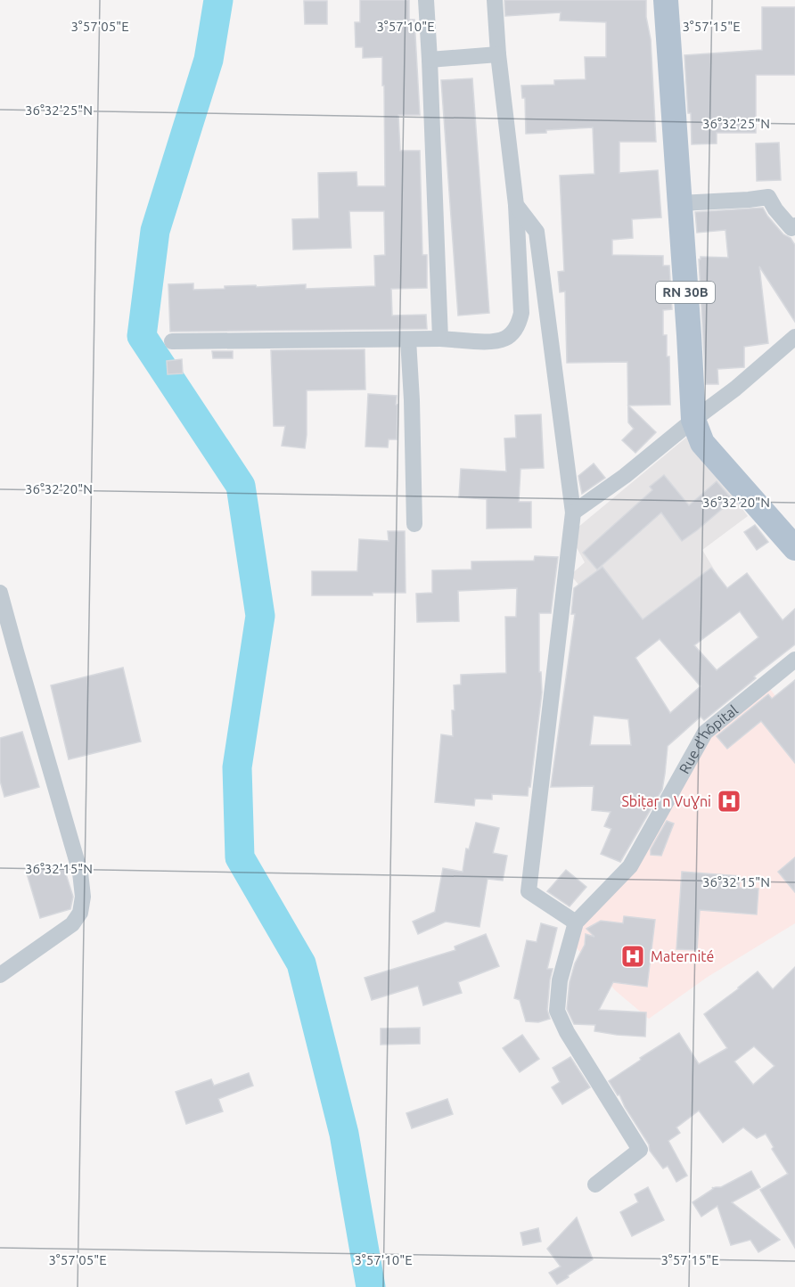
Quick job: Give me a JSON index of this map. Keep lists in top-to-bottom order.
{
  "streets": {
    "main road": ["RN 30B"],
    "street": ["Rue d'hôpital"]
  },
  "places": {
    "hospital": ["Sbiṭaṛ n Vuɣni", "Maternité"]
  },
  "coordinates": [
    "3°57'05\"E",
    "3°57'10\"E",
    "3°57'15\"E",
    "36°32'25\"N",
    "36°32'20\"N",
    "36°32'15\"N"
  ]
}
